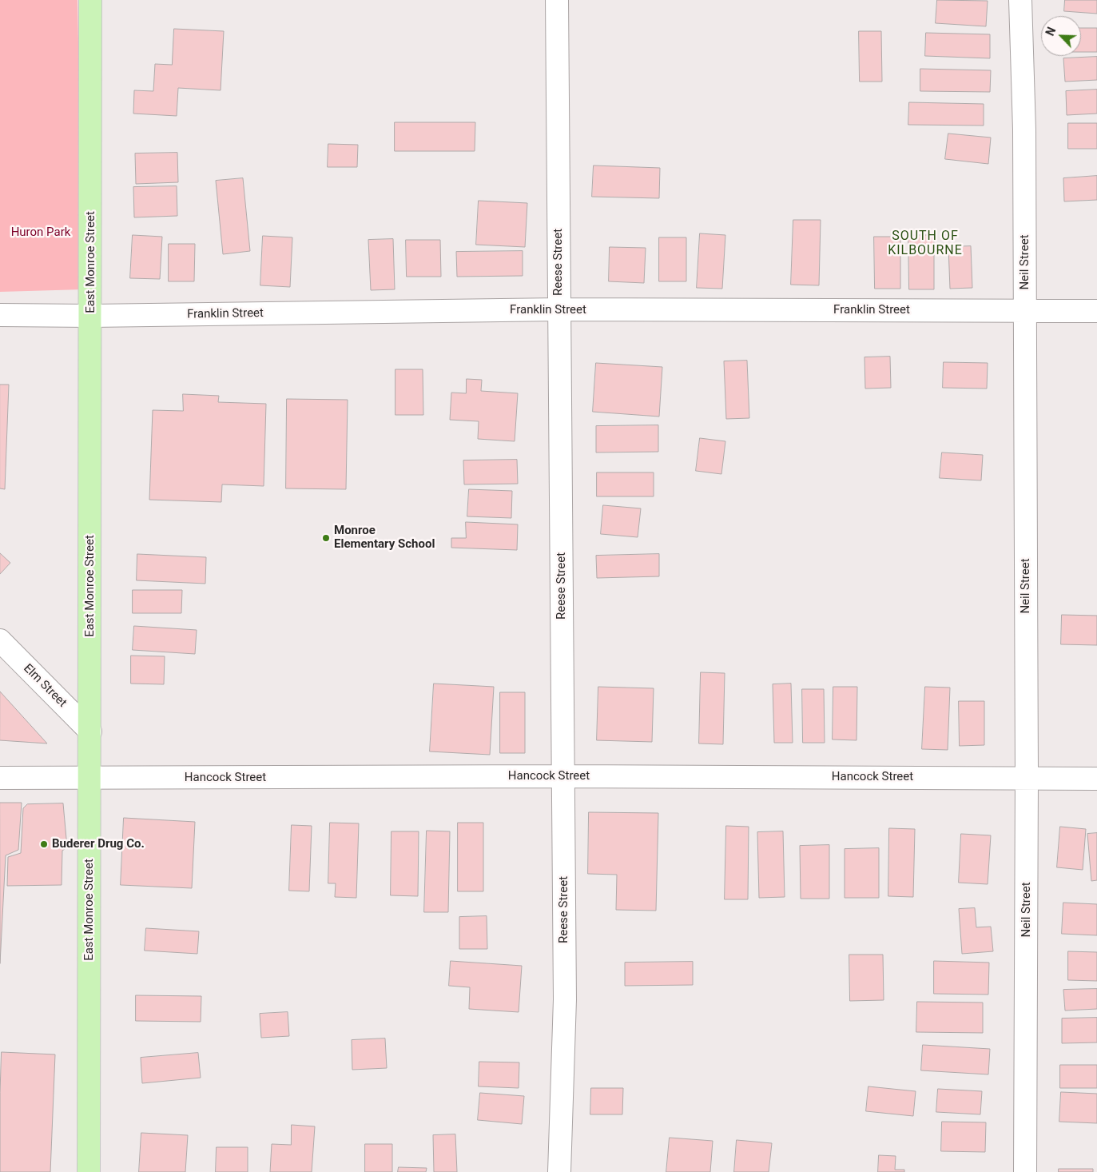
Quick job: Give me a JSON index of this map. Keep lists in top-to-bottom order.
{
  "streets": {
    "main road": ["East Monroe Street"],
    "street": [
      "Reese Street",
      "Neil Street",
      "Franklin Street",
      "Elm Street",
      "Hancock Street"
    ]
  },
  "crossings": [
    ["East Monroe Street", "Franklin Street"],
    ["East Monroe Street", "Elm Street"],
    ["East Monroe Street", "Hancock Street"],
    ["Reese Street", "Franklin Street"],
    ["Reese Street", "Hancock Street"],
    ["Neil Street", "Franklin Street"],
    ["Neil Street", "Hancock Street"]
  ],
  "districts": ["SOUTH OF KILBOURNE"],
  "parks": ["Huron Park"],
  "places": ["Monroe Elementary School", "Buderer Drug Co."],
  "north": "top left"
}
